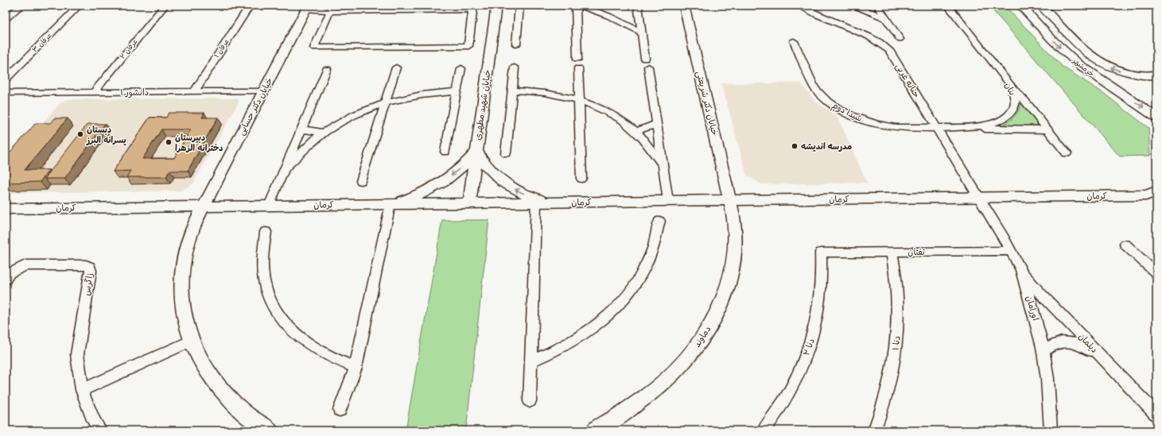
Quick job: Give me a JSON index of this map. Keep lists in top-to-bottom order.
{
  "streets": {
    "street": [
      "عرفان ۳",
      "عرفان ۱",
      "عرفان ۲",
      "خرمشهر",
      "حنانه غربی",
      "بنان",
      "دانشور ۱",
      "خیابان دکتر شریعتی",
      "خیابان شهید مطهری",
      "خیابان دکتر حسابی",
      "شیدا دوم",
      "کرمان",
      "تفتان",
      "زاگرس",
      "اورامان",
      "دماوند",
      "دنا ۱",
      "دیلمان",
      "دنا ۲"
    ]
  },
  "crossings": [
    ["عرفان ۱", "دانشور ۱"],
    ["عرفان ۲", "دانشور ۱"],
    ["حنانه غربی", "بنان"],
    ["حنانه غربی", "شیدا دوم"],
    ["حنانه غربی", "کرمان"],
    ["حنانه غربی", "اورامان"],
    ["بنان", "شیدا دوم"],
    ["دانشور ۱", "خیابان دکتر حسابی"],
    ["خیابان دکتر شریعتی", "کرمان"],
    ["خیابان دکتر شریعتی", "دماوند"],
    ["خیابان شهید مطهری", "کرمان"],
    ["خیابان دکتر حسابی", "کرمان"],
    ["کرمان", "اورامان"],
    ["کرمان", "دماوند"],
    ["تفتان", "اورامان"],
    ["تفتان", "دنا ۱"],
    ["تفتان", "دنا ۲"],
    ["اورامان", "دیلمان"]
  ],
  "places": ["دبستان پسرانه البرز", "دبیرستان دخترانه الزهرا", "مدرسه اندیشه"]
}
